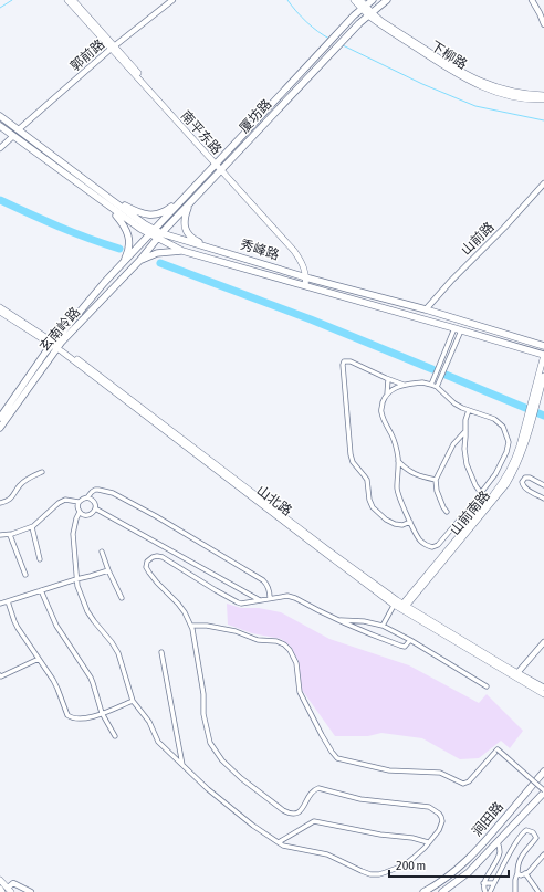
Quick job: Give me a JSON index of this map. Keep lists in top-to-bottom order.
{
  "streets": {
    "main road": [
      "下柳路",
      "厦坊路",
      "南平东路",
      "秀峰路",
      "玄南岭路",
      "山北路",
      "山前南路",
      "涧田路"
    ],
    "street": ["郭前路", "山前路"]
  },
  "crossings": [
    ["郭前路", "南平东路"],
    ["郭前路", "秀峰路"],
    ["下柳路", "厦坊路"],
    ["厦坊路", "南平东路"],
    ["厦坊路", "秀峰路"],
    ["厦坊路", "玄南岭路"],
    ["南平东路", "秀峰路"],
    ["山前路", "秀峰路"],
    ["玄南岭路", "山北路"],
    ["山北路", "山前南路"]
  ],
  "scale_bar": "200 m"
}
